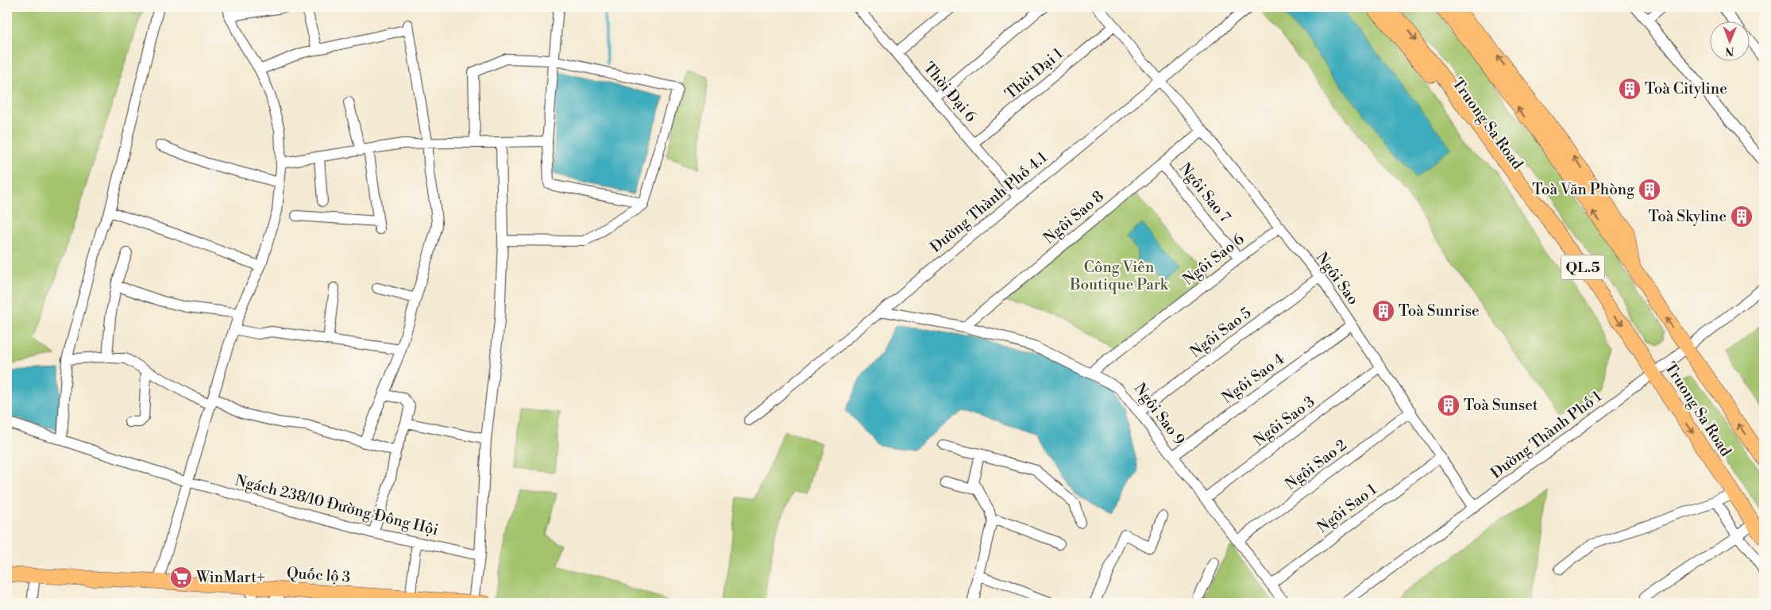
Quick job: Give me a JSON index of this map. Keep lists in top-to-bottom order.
{
  "streets": {
    "highway": ["Truong Sa Road", "QL.5", "Quốc lộ 3"],
    "street": [
      "Thời Đại 1",
      "Thời Đại 6",
      "Ngôi Sao 7",
      "Đường Thành Phố 4.1",
      "Ngôi Sao 8",
      "Ngôi Sao 6",
      "Ngôi Sao",
      "Ngôi Sao 5",
      "Ngôi Sao 4",
      "Ngôi Sao 9",
      "Ngôi Sao 3",
      "Đường Thành Phố 1",
      "Ngôi Sao 2",
      "Ngách 238/10 Đường Đông Hội",
      "Ngôi Sao 1"
    ]
  },
  "crossings": [
    ["Thời Đại 1", "Thời Đại 6"],
    ["Thời Đại 1", "Ngôi Sao"],
    ["Thời Đại 6", "Đường Thành Phố 4.1"],
    ["Truong Sa Road", "Đường Thành Phố 1"],
    ["Ngôi Sao 7", "Ngôi Sao 8"],
    ["Ngôi Sao 7", "Ngôi Sao 6"],
    ["Đường Thành Phố 4.1", "Ngôi Sao"],
    ["Đường Thành Phố 4.1", "Ngôi Sao 9"],
    ["Ngôi Sao 8", "Ngôi Sao"],
    ["Ngôi Sao 8", "Ngôi Sao 9"],
    ["Ngôi Sao 6", "Ngôi Sao"],
    ["Ngôi Sao 6", "Ngôi Sao 9"],
    ["Ngôi Sao", "Ngôi Sao 5"],
    ["Ngôi Sao", "Ngôi Sao 4"],
    ["Ngôi Sao", "Ngôi Sao 3"],
    ["Ngôi Sao", "Đường Thành Phố 1"],
    ["Ngôi Sao", "Ngôi Sao 2"],
    ["Ngôi Sao", "Ngôi Sao 1"],
    ["Ngôi Sao 5", "Ngôi Sao 9"],
    ["Ngôi Sao 4", "Ngôi Sao 9"],
    ["Ngôi Sao 9", "Ngôi Sao 3"],
    ["Ngôi Sao 9", "Ngôi Sao 2"],
    ["Ngôi Sao 9", "Ngôi Sao 1"]
  ],
  "parks": ["Công Viên Boutique Park"],
  "places": {
    "building": [
      "Toà Cityline",
      "Toà Văn Phòng",
      "Toà Skyline",
      "Toà Sunrise",
      "Toà Sunset"
    ],
    "supermarket": ["WinMart+"]
  },
  "north": "bottom"
}
